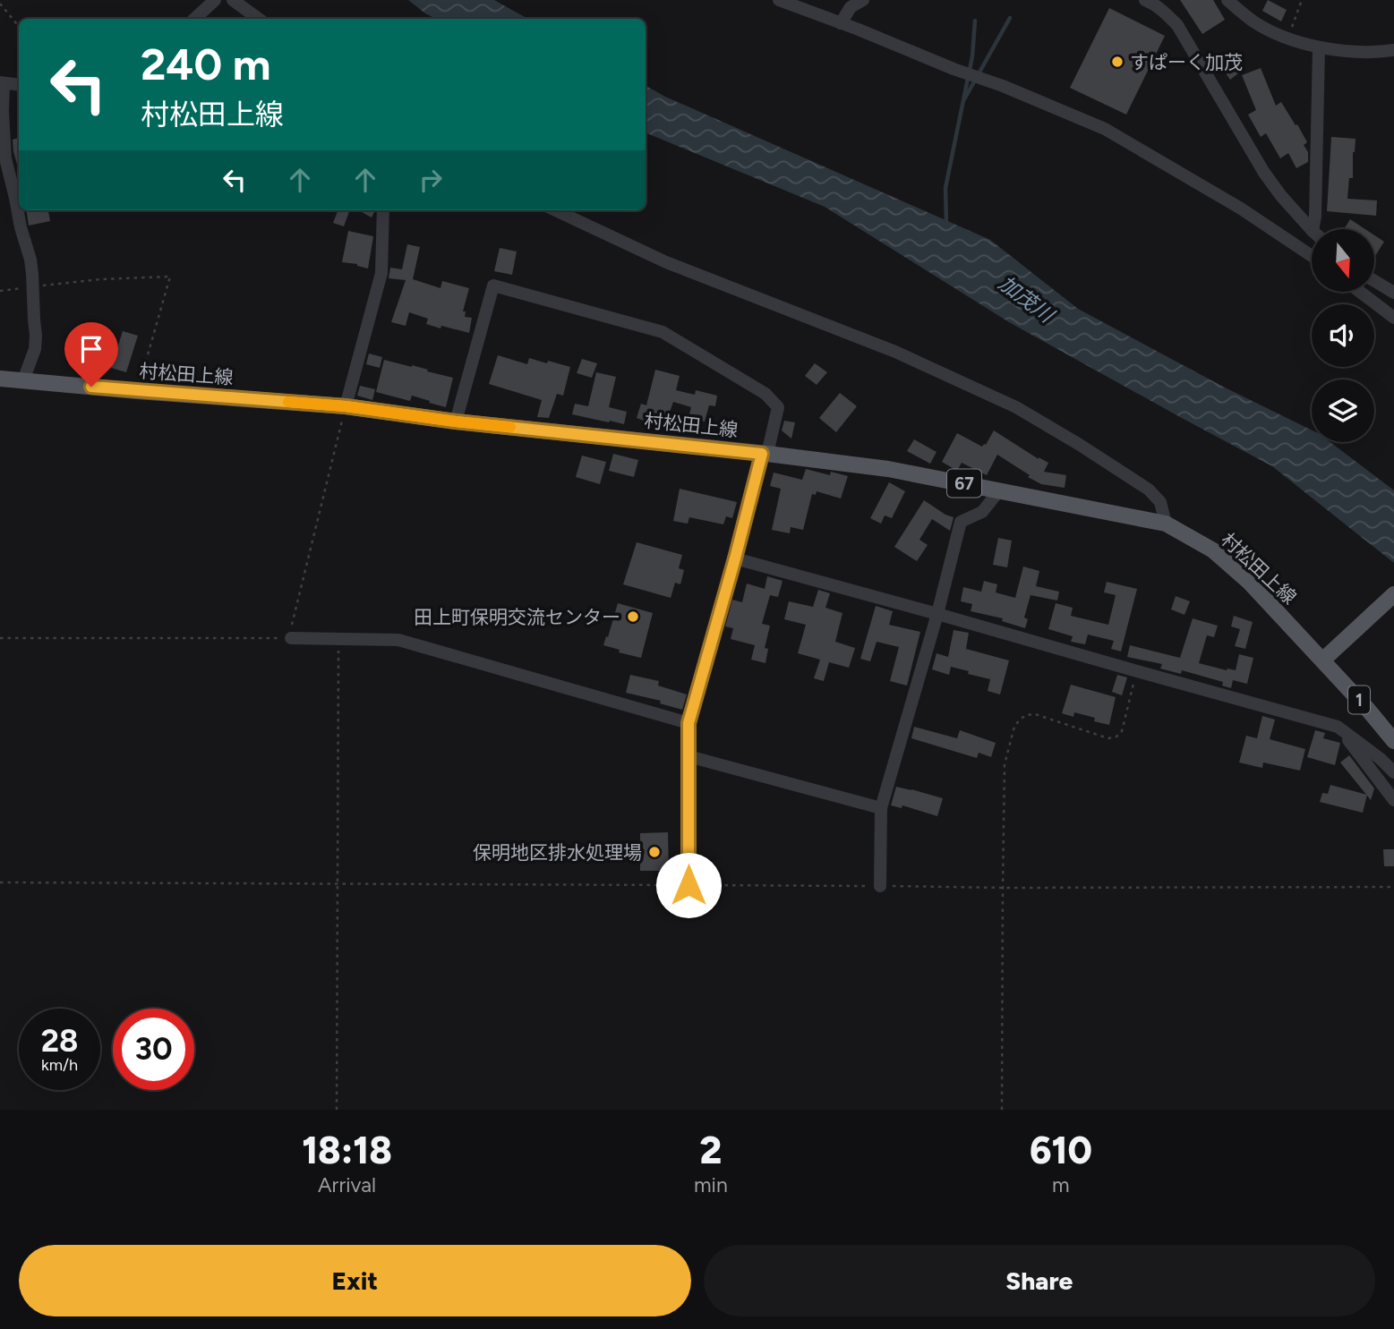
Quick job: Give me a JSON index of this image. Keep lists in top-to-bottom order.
{
  "streets": {
    "main road": ["村松田上線", "67", "1"]
  },
  "crossings": [
    ["村松田上線", "1"]
  ],
  "water": ["加茂川"],
  "places": ["すぱーく加茂", "田上町保明交流センター", "保明地区排水処理場"],
  "north": "bottom",
  "page": {
    "turn": ["240 m", "村松田上線"],
    "speed": "28 km/h",
    "limit": "30",
    "eta": [
      "18:18",
      "Arrival",
      "2",
      "min",
      "610",
      "m"
    ],
    "buttons": ["Exit", "Share"]
  }
}
